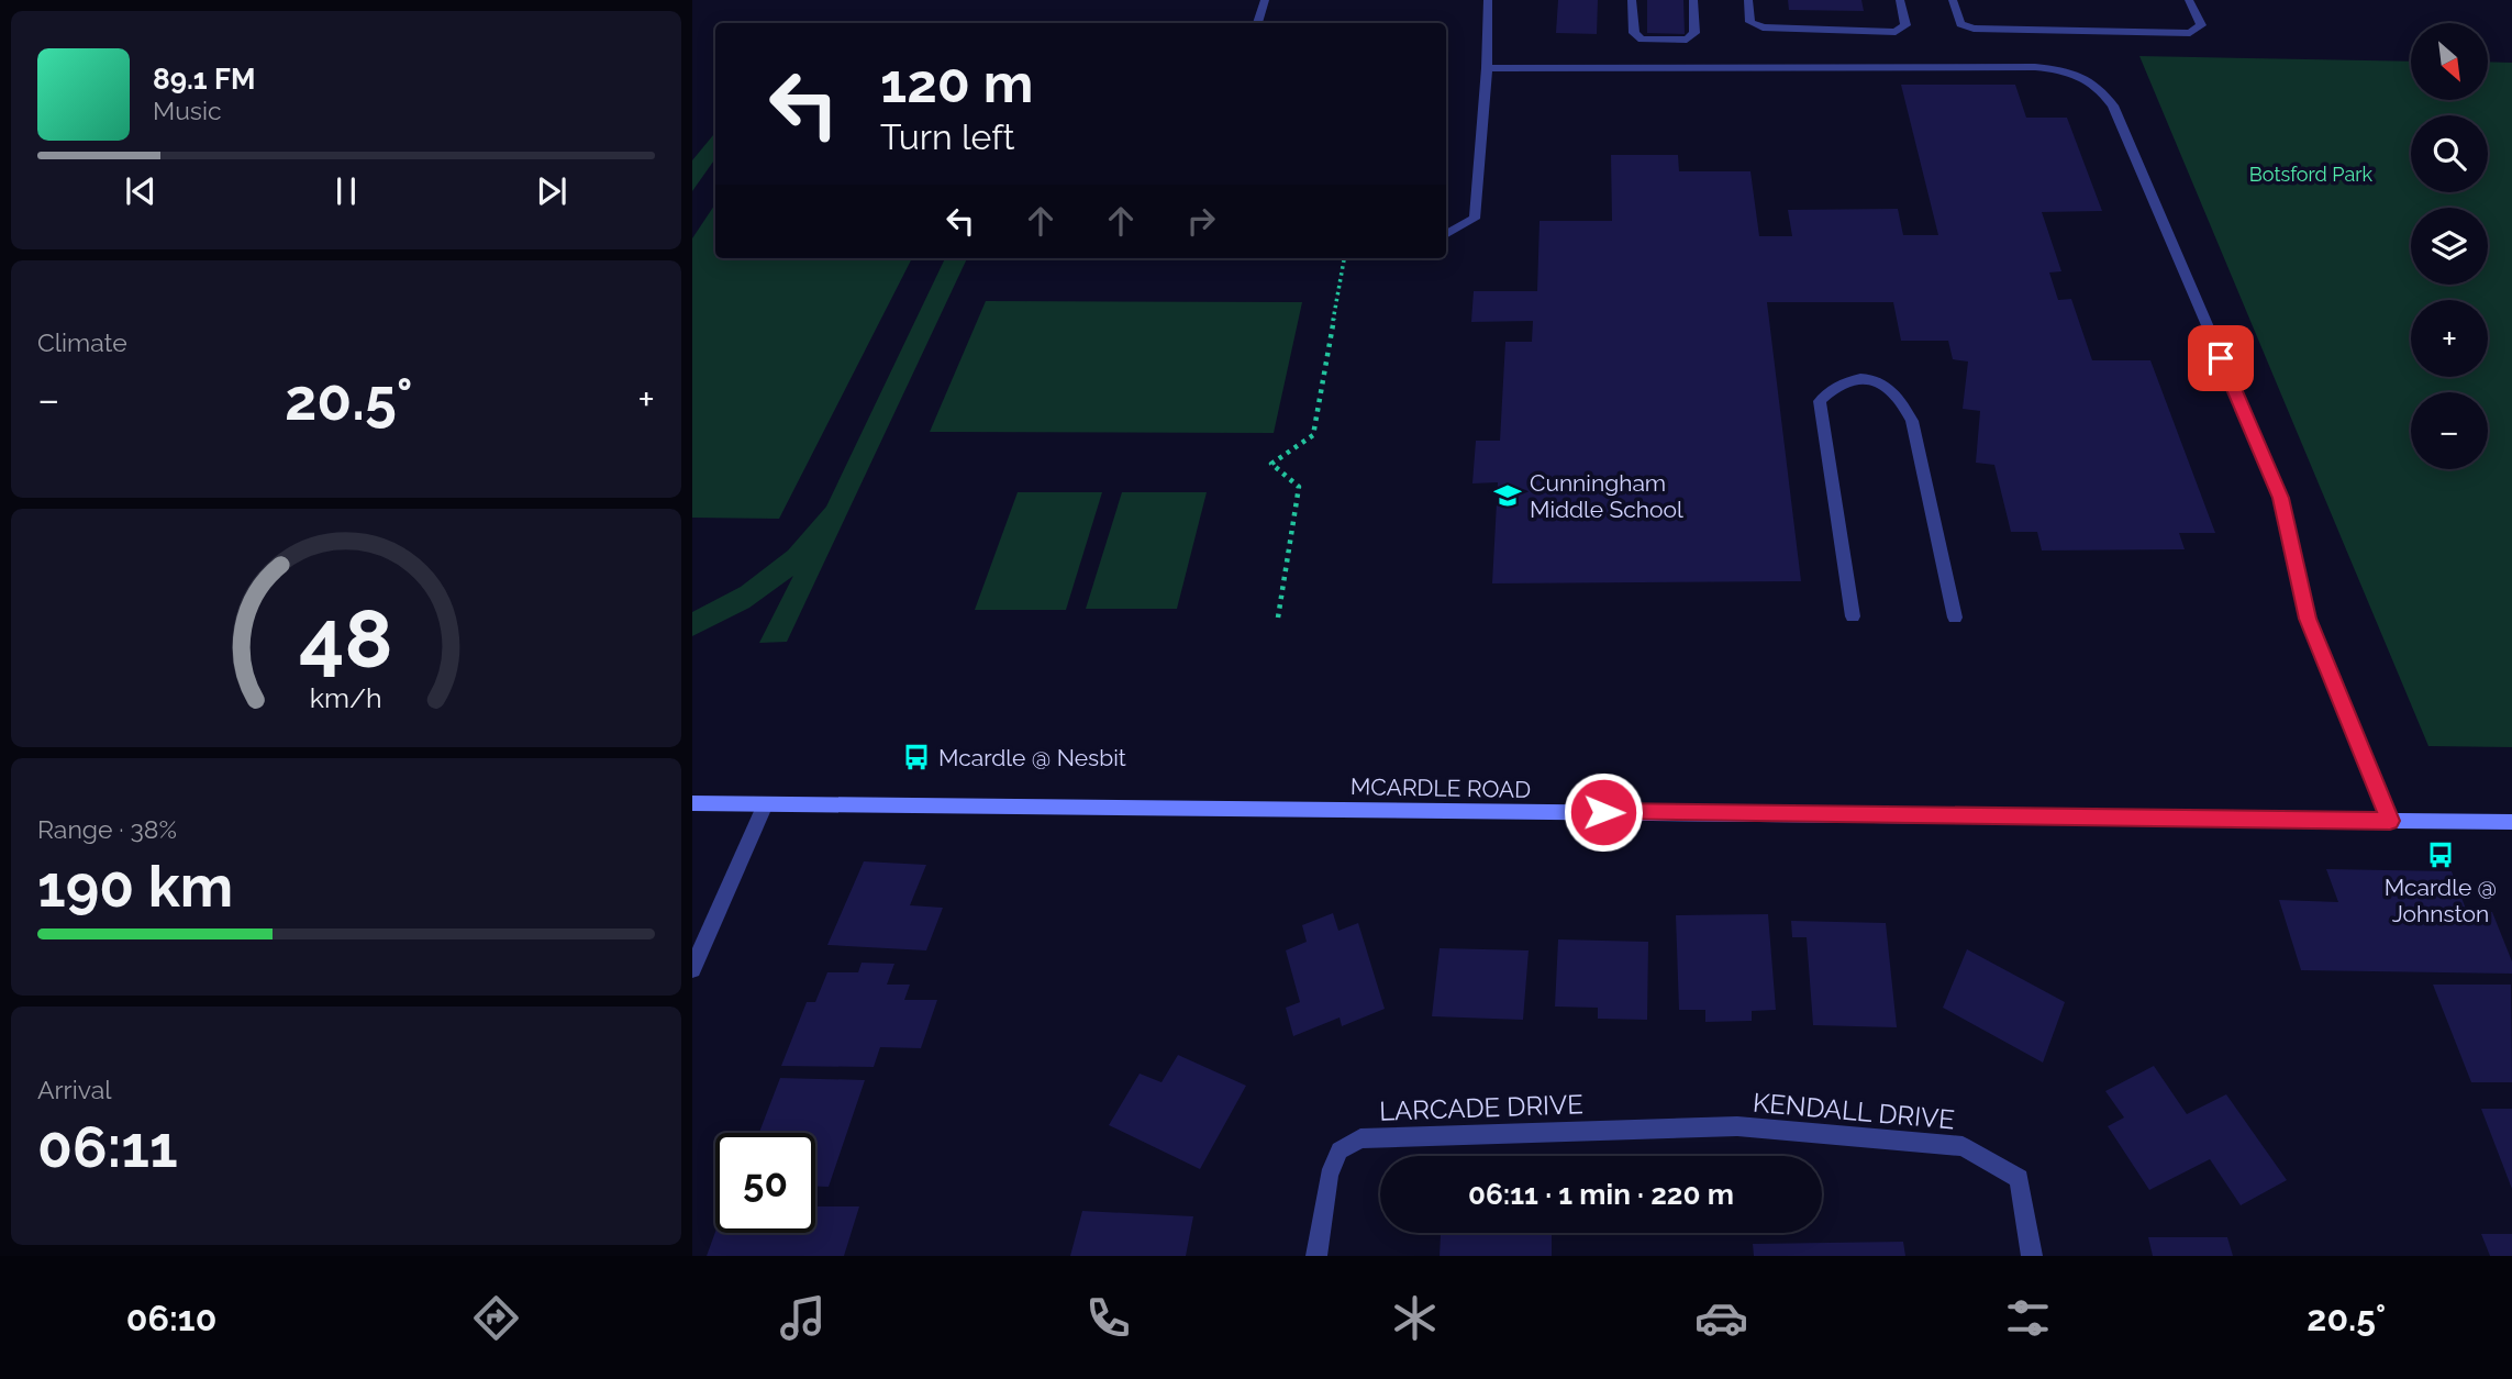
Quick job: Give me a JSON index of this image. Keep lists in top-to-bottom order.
{
  "streets": {
    "main road": ["MCARDLE ROAD"],
    "street": ["LARCADE DRIVE", "KENDALL DRIVE"]
  },
  "crossings": [
    ["LARCADE DRIVE", "KENDALL DRIVE"]
  ],
  "parks": ["Botsford Park"],
  "places": {
    "school or university": ["Cunningham Middle School"],
    "bus stop": ["Mcardle @ Nesbit", "Mcardle @ Johnston"]
  },
  "north": "bottom right",
  "page": {
    "map_buttons": ["+", "−"],
    "turn": ["120 m", "Turn left"],
    "song": ["89.1 FM", "Music"],
    "tile": [
      "Climate",
      ["Range · 38%", "190 km"],
      ["Arrival", "06:11"]
    ],
    "heat": ["−", "20.5°", "+"],
    "limit": "50",
    "trip": "06:11 · 1 min · 220 m",
    "tabs": ["06:10", "20.5°"],
    "gauge": ["48", "km/h"]
  }
}
